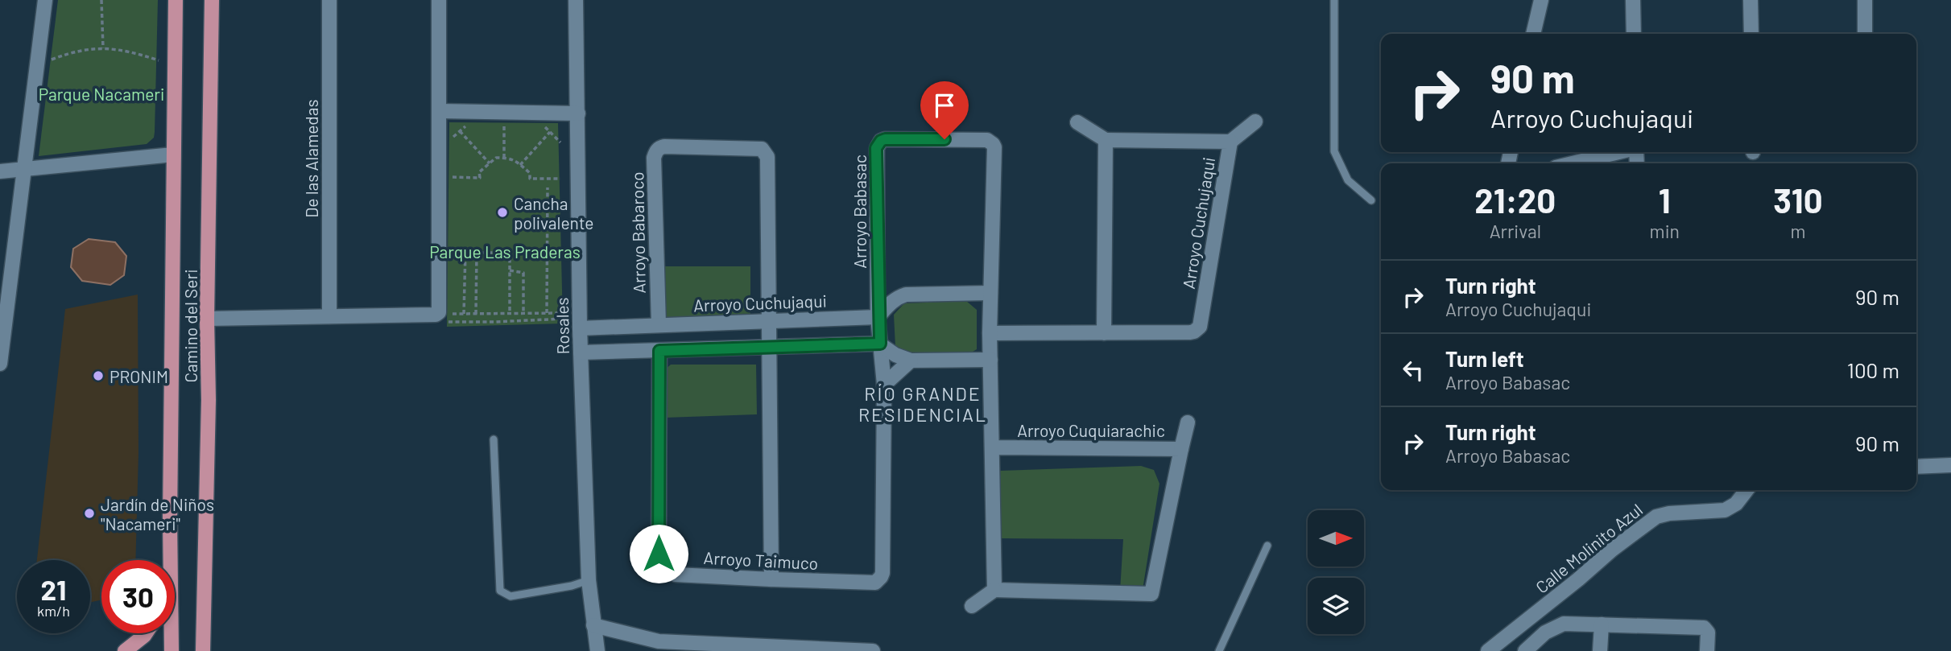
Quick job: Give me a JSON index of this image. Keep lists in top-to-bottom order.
{
  "streets": {
    "main road": ["Camino del Seri"],
    "street": [
      "De las Alamedas",
      "Arroyo Babasac",
      "Arroyo Cuchujaqui",
      "Arroyo Babaroco",
      "Rosales",
      "Arroyo Cuquiarachic",
      "Calle Molinito Azul",
      "Arroyo Taimuco"
    ]
  },
  "crossings": [
    ["Arroyo Babasac", "Arroyo Cuchujaqui"],
    ["Arroyo Babasac", "Arroyo Cuquiarachic"],
    ["Arroyo Babasac", "Arroyo Taimuco"],
    ["Arroyo Cuchujaqui", "Arroyo Babaroco"],
    ["Arroyo Cuchujaqui", "Rosales"],
    ["Arroyo Cuchujaqui", "Arroyo Cuquiarachic"],
    ["Arroyo Cuchujaqui", "Arroyo Taimuco"]
  ],
  "districts": ["RÍO GRANDE RESIDENCIAL"],
  "parks": ["Parque Nacameri", "Parque Las Praderas"],
  "places": ["Cancha polivalente", "PRONIM", "Jardín de Niños \"Nacameri\""],
  "north": "right",
  "page": {
    "turn": ["90 m", "Arroyo Cuchujaqui"],
    "eta": [
      "21:20",
      "Arrival",
      "1",
      "min",
      "310",
      "m"
    ],
    "list": [
      {
        "name": "Turn right",
        "note": "Arroyo Cuchujaqui",
        "value": "90 m"
      },
      {
        "name": "Turn left",
        "note": "Arroyo Babasac",
        "value": "100 m"
      },
      {
        "name": "Turn right",
        "note": "Arroyo Babasac",
        "value": "90 m"
      }
    ],
    "speed": "21 km/h",
    "limit": "30"
  }
}
